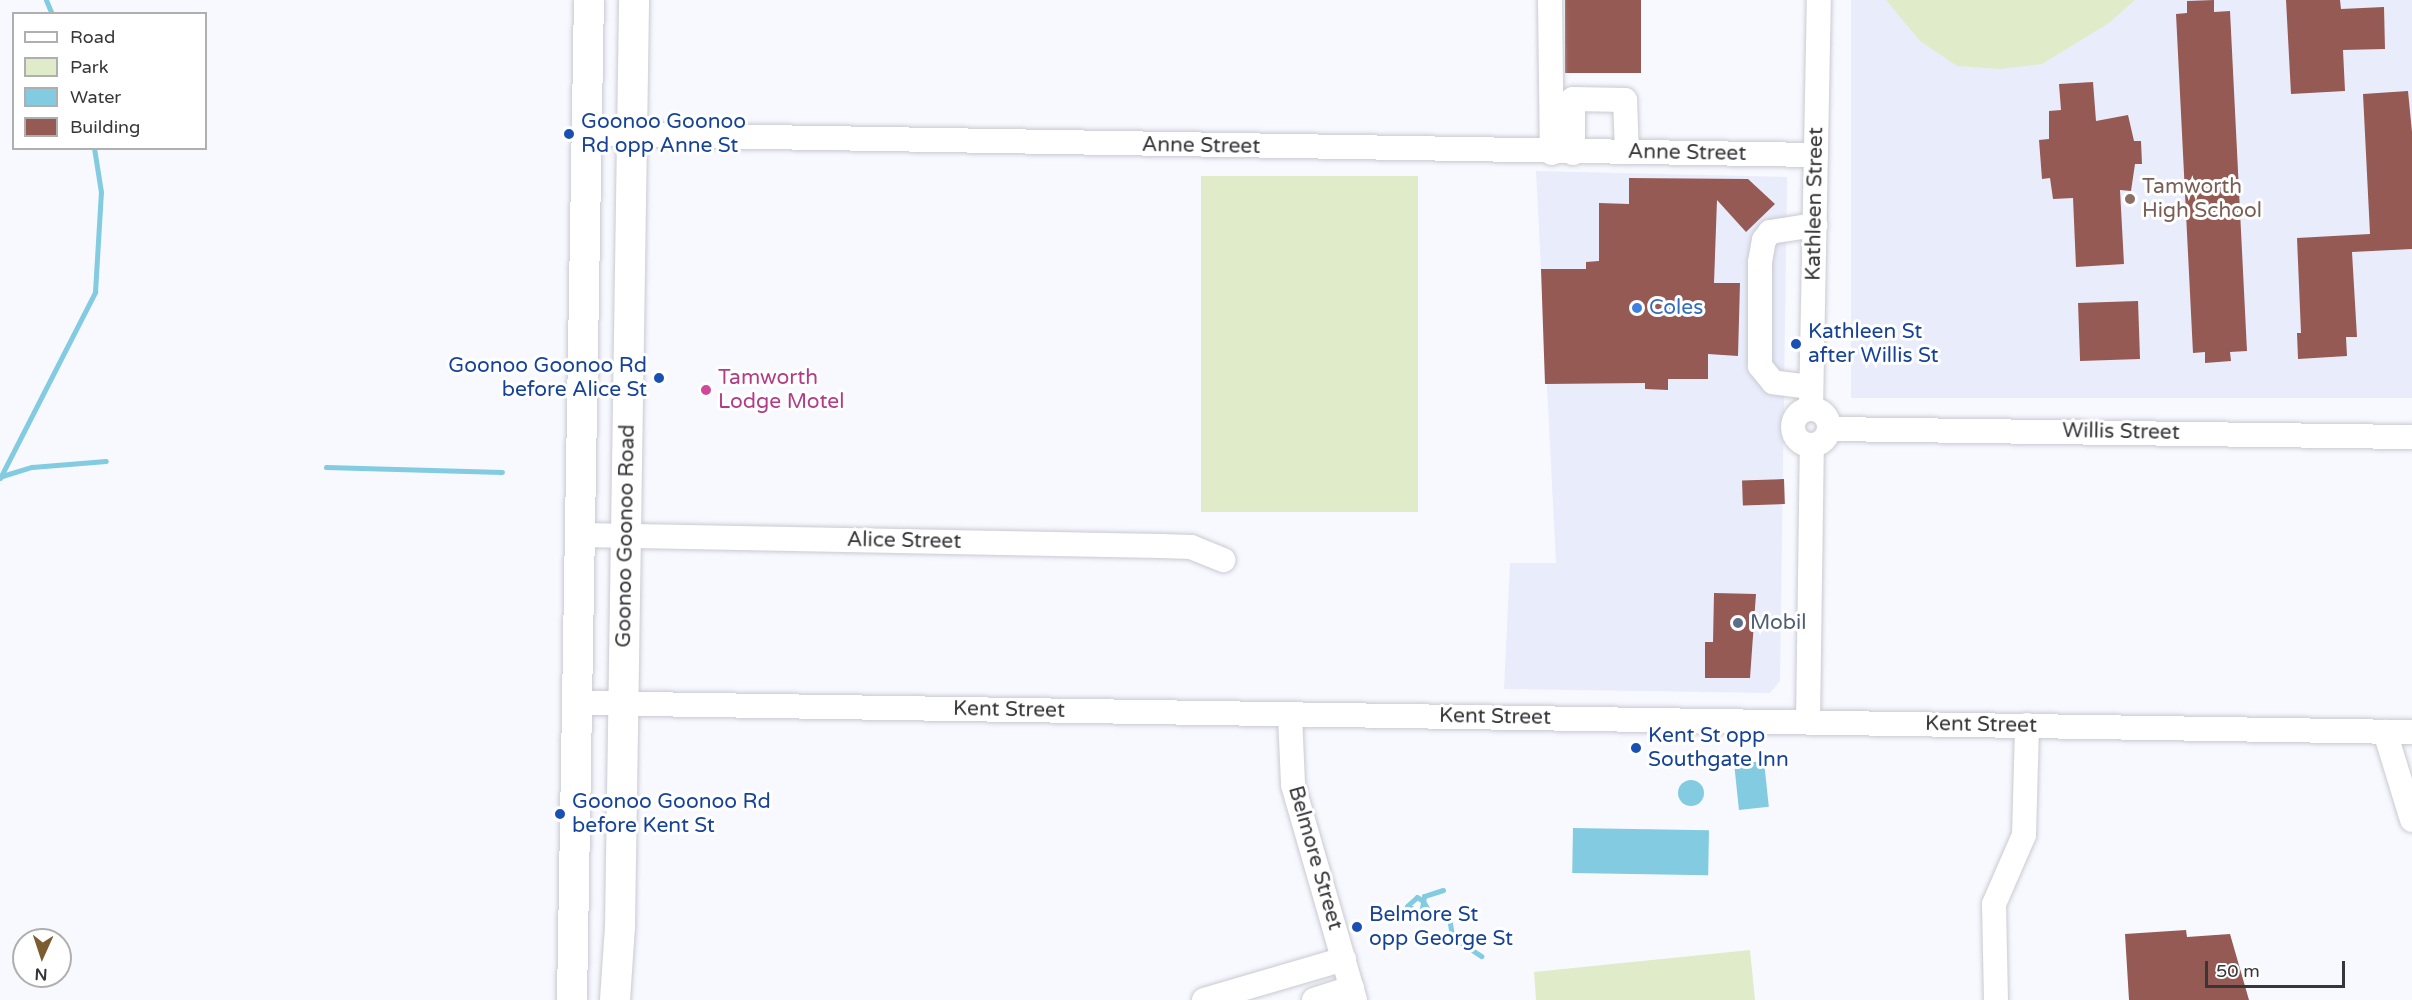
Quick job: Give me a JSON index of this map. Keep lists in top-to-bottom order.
{
  "streets": {
    "main road": ["Goonoo Goonoo Road"],
    "street": [
      "Anne Street",
      "Kathleen Street",
      "Willis Street",
      "Alice Street",
      "Kent Street",
      "Belmore Street"
    ]
  },
  "crossings": [
    ["Anne Street", "Kathleen Street"],
    ["Anne Street", "Goonoo Goonoo Road"],
    ["Goonoo Goonoo Road", "Alice Street"],
    ["Goonoo Goonoo Road", "Kent Street"],
    ["Kent Street", "Belmore Street"]
  ],
  "places": [
    "Goonoo Goonoo Rd opp Anne St",
    "Tamworth High School",
    "Coles",
    "Kathleen St after Willis St",
    "Goonoo Goonoo Rd before Alice St",
    "Tamworth Lodge Motel",
    "Mobil",
    "Kent St opp Southgate Inn",
    "Goonoo Goonoo Rd before Kent St",
    "Belmore St opp George St"
  ],
  "legend": [
    "Road",
    "Park",
    "Water",
    "Building"
  ],
  "scale_bar": "50 m",
  "north": "bottom"
}
